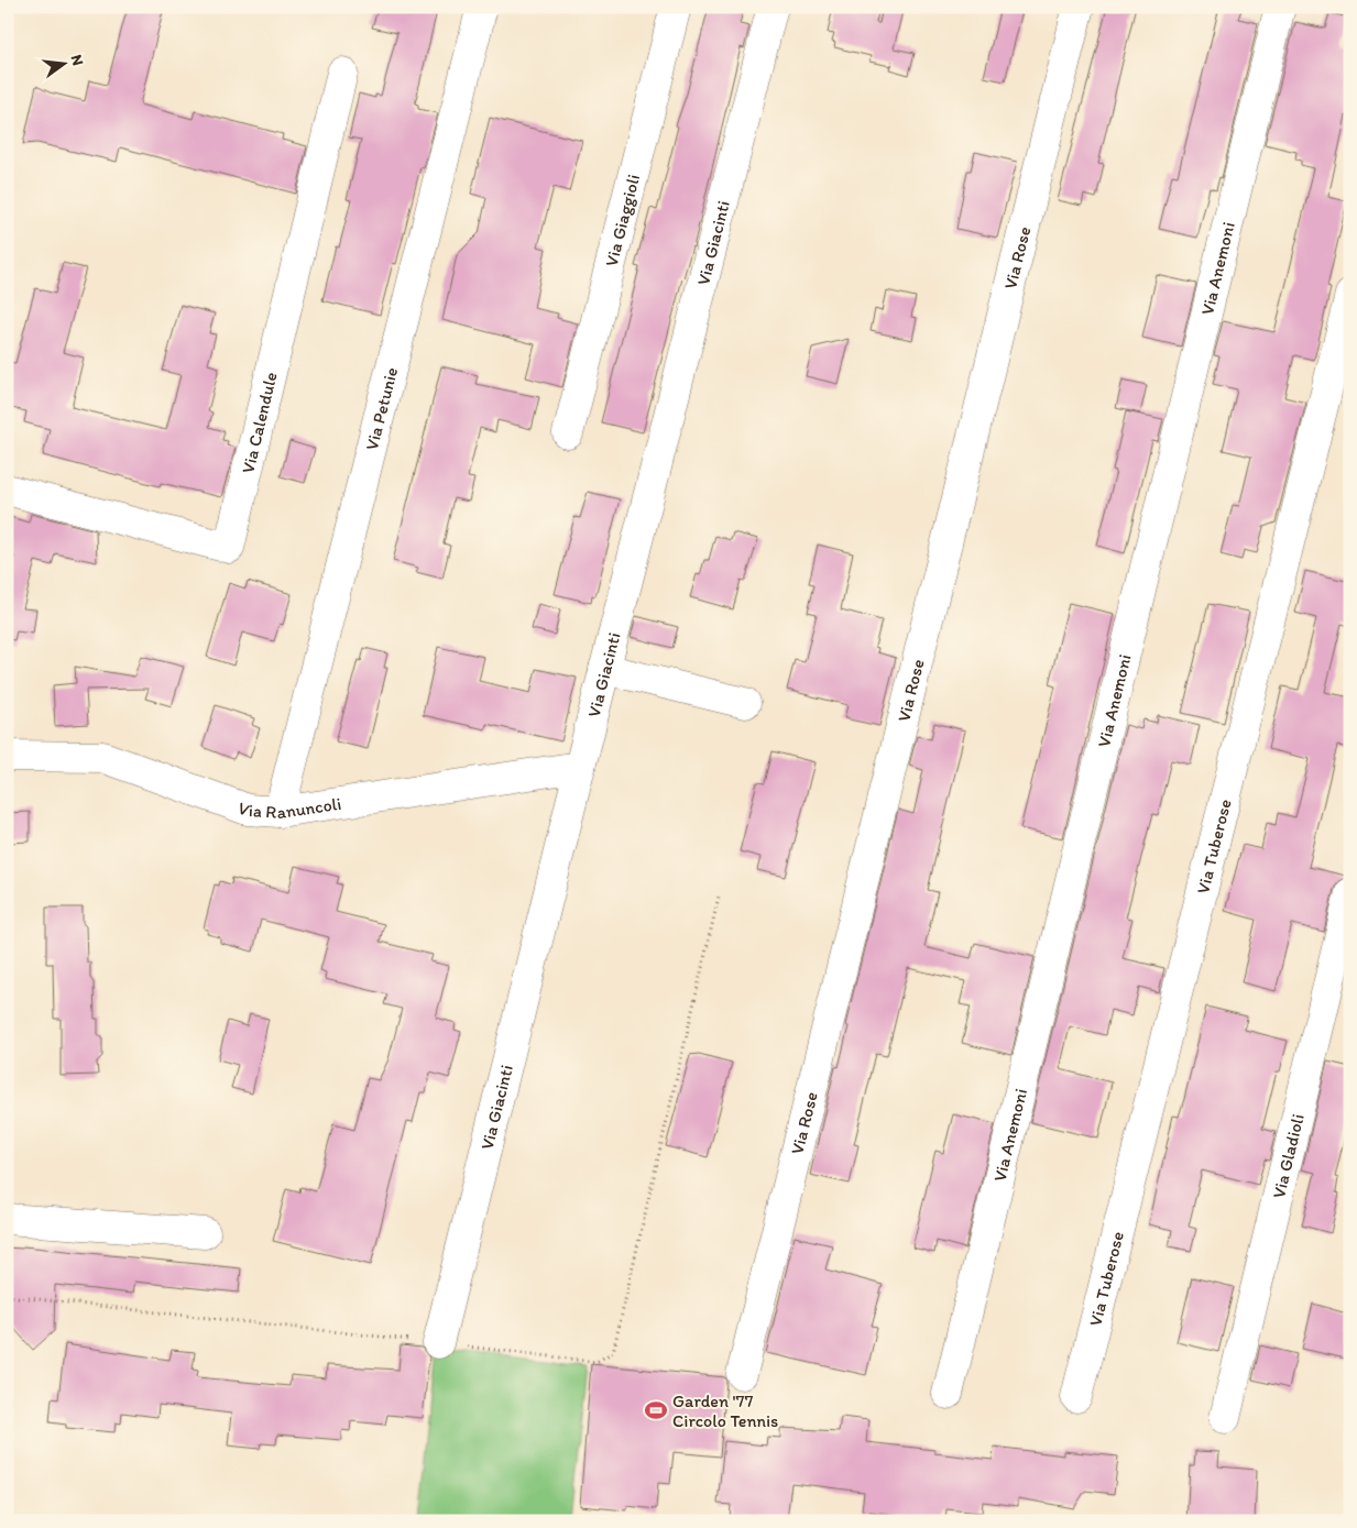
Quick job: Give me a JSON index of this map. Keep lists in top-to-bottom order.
{
  "streets": {
    "street": [
      "Via Giaggioli",
      "Via Giacinti",
      "Via Rose",
      "Via Anemoni",
      "Via Petunie",
      "Via Calendule",
      "Via Ranuncoli",
      "Via Tuberose",
      "Via Gladioli"
    ]
  },
  "crossings": [
    ["Via Giacinti", "Via Ranuncoli"],
    ["Via Petunie", "Via Ranuncoli"]
  ],
  "places": {
    "sports": ["Garden '77 Circolo Tennis"]
  },
  "north": "right"
}
